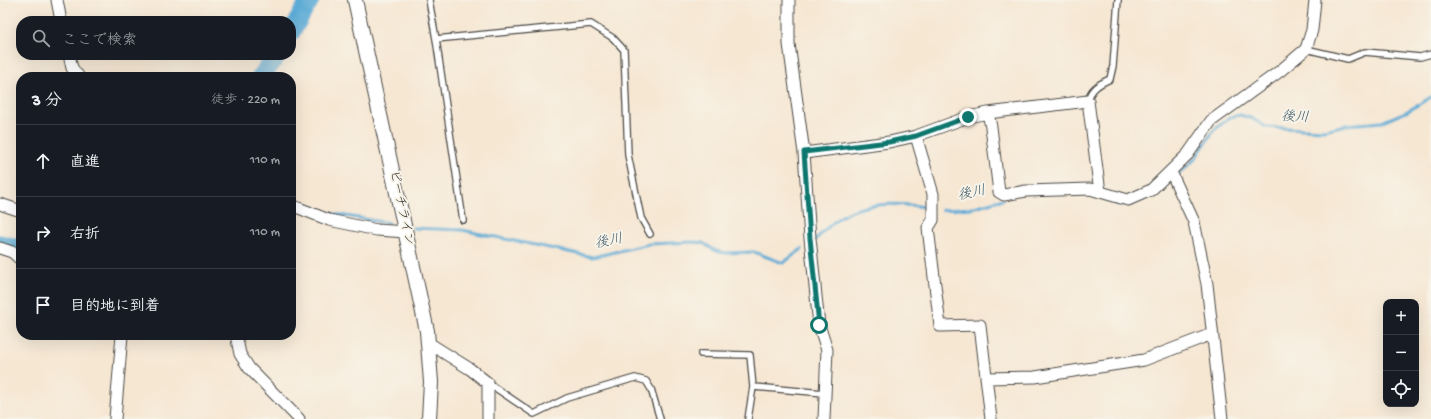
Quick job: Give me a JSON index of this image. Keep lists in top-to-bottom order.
{
  "streets": {
    "street": ["ピーチライン"]
  },
  "water": ["後川"],
  "page": {
    "search": "ここで検索",
    "heading": ["3 分", "徒歩 · 220 m"],
    "list": [
      ["直進", "110 m"],
      ["右折", "110 m"],
      "目的地に到着"
    ],
    "map_buttons": ["+", "−"]
  }
}
